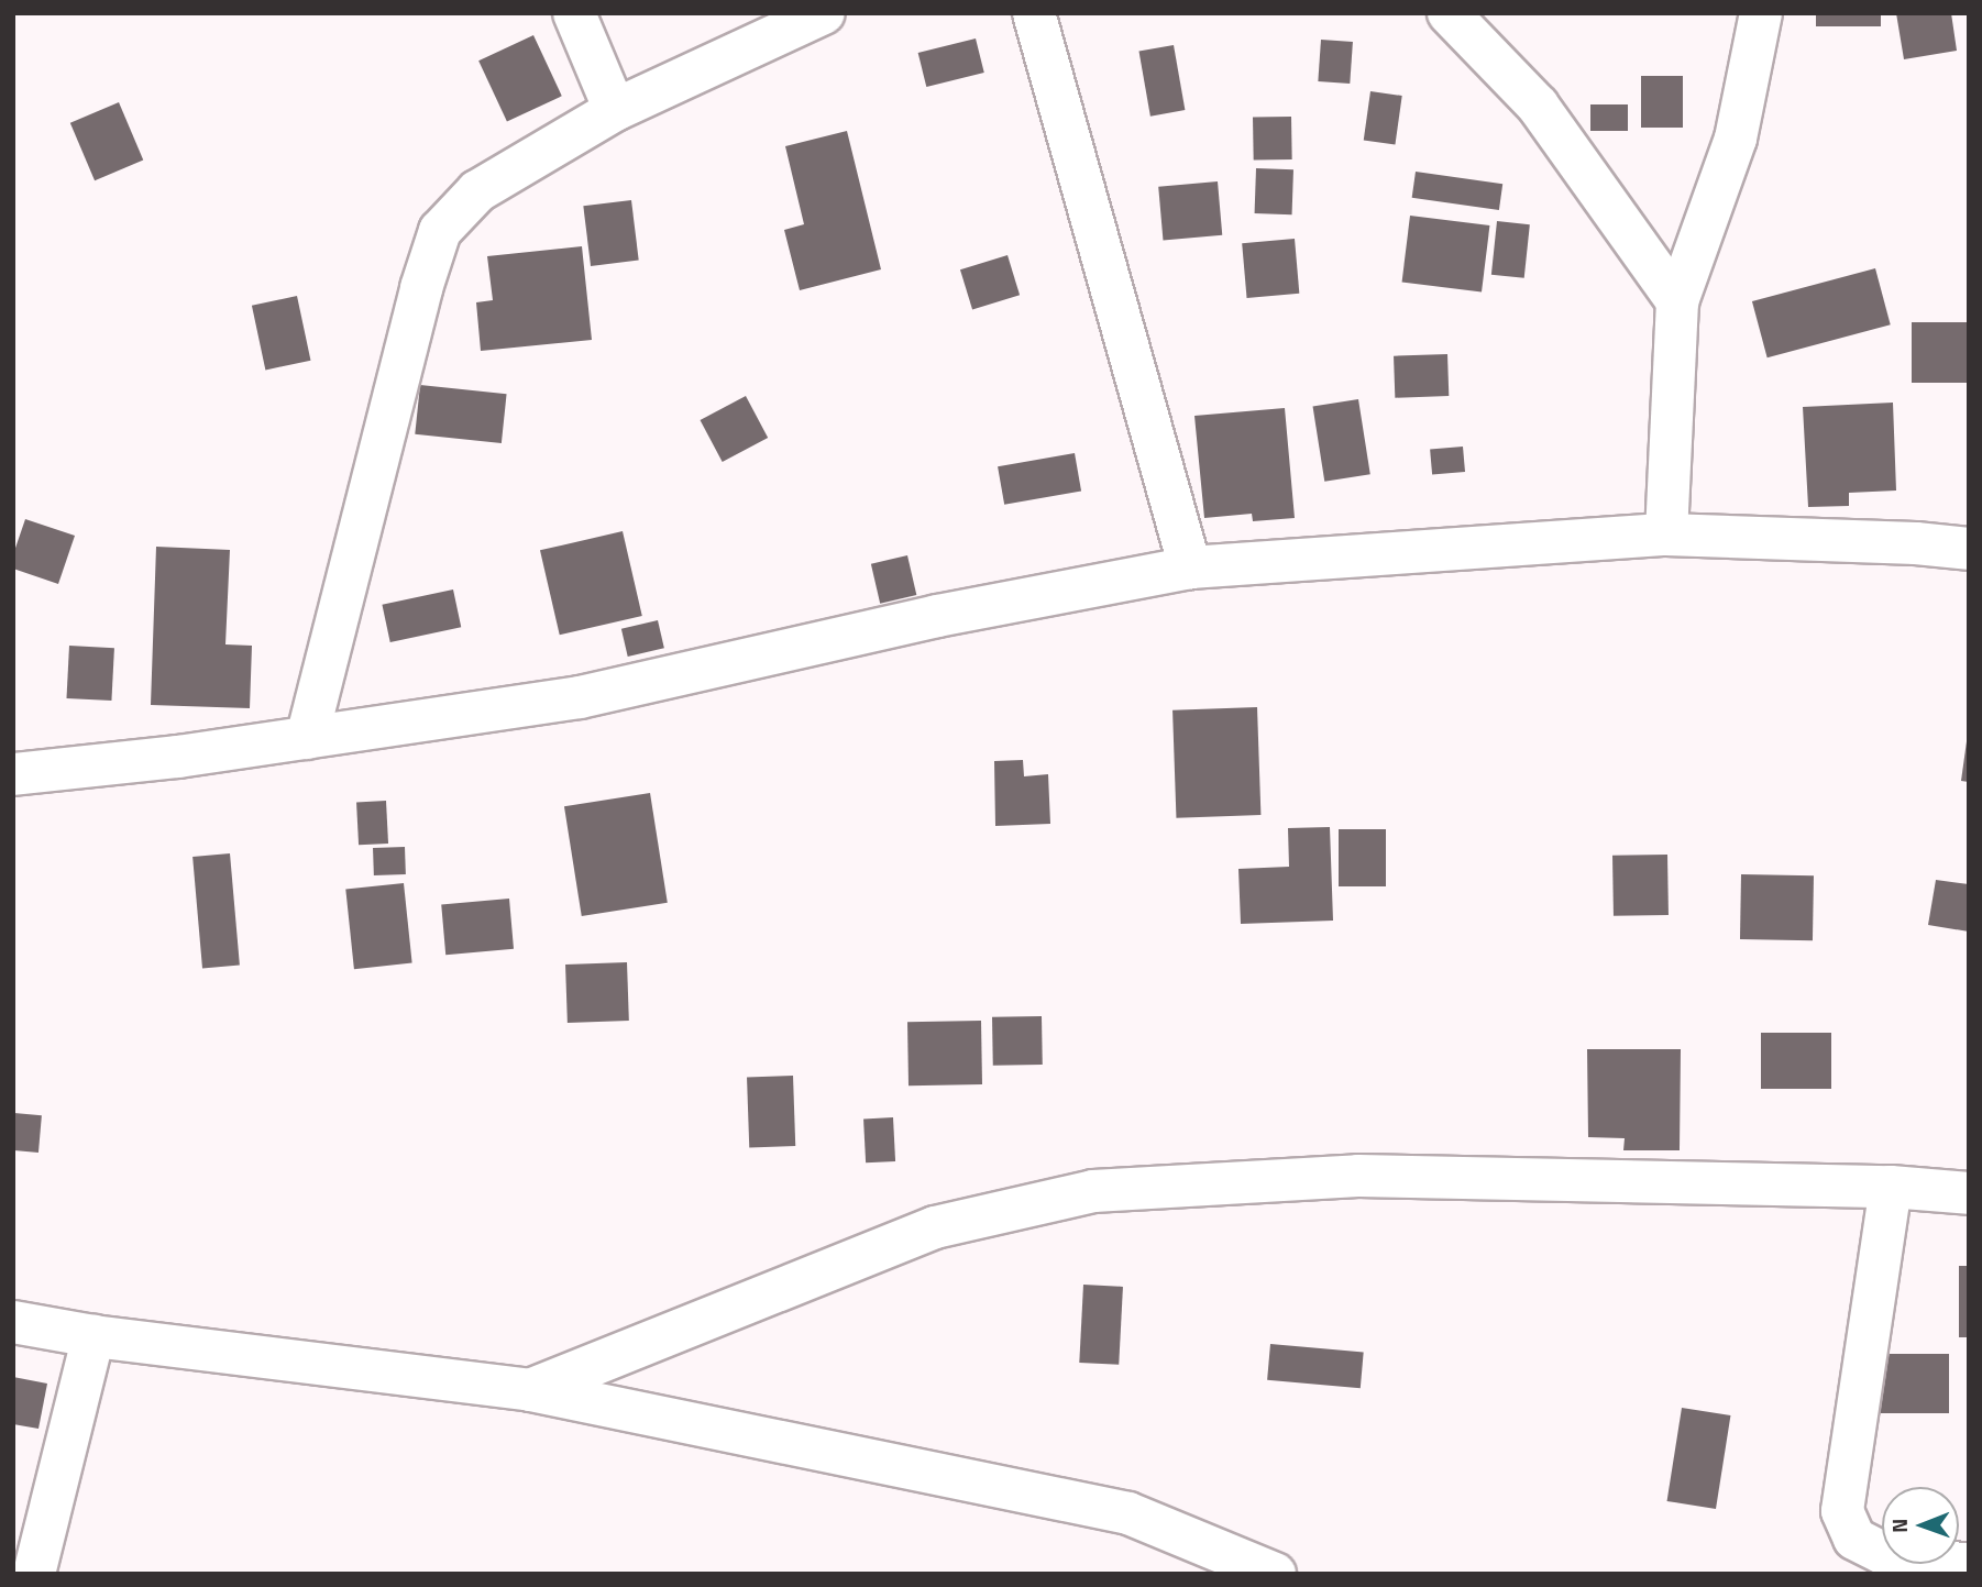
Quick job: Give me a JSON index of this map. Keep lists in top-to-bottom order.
{
  "north": "left"
}
